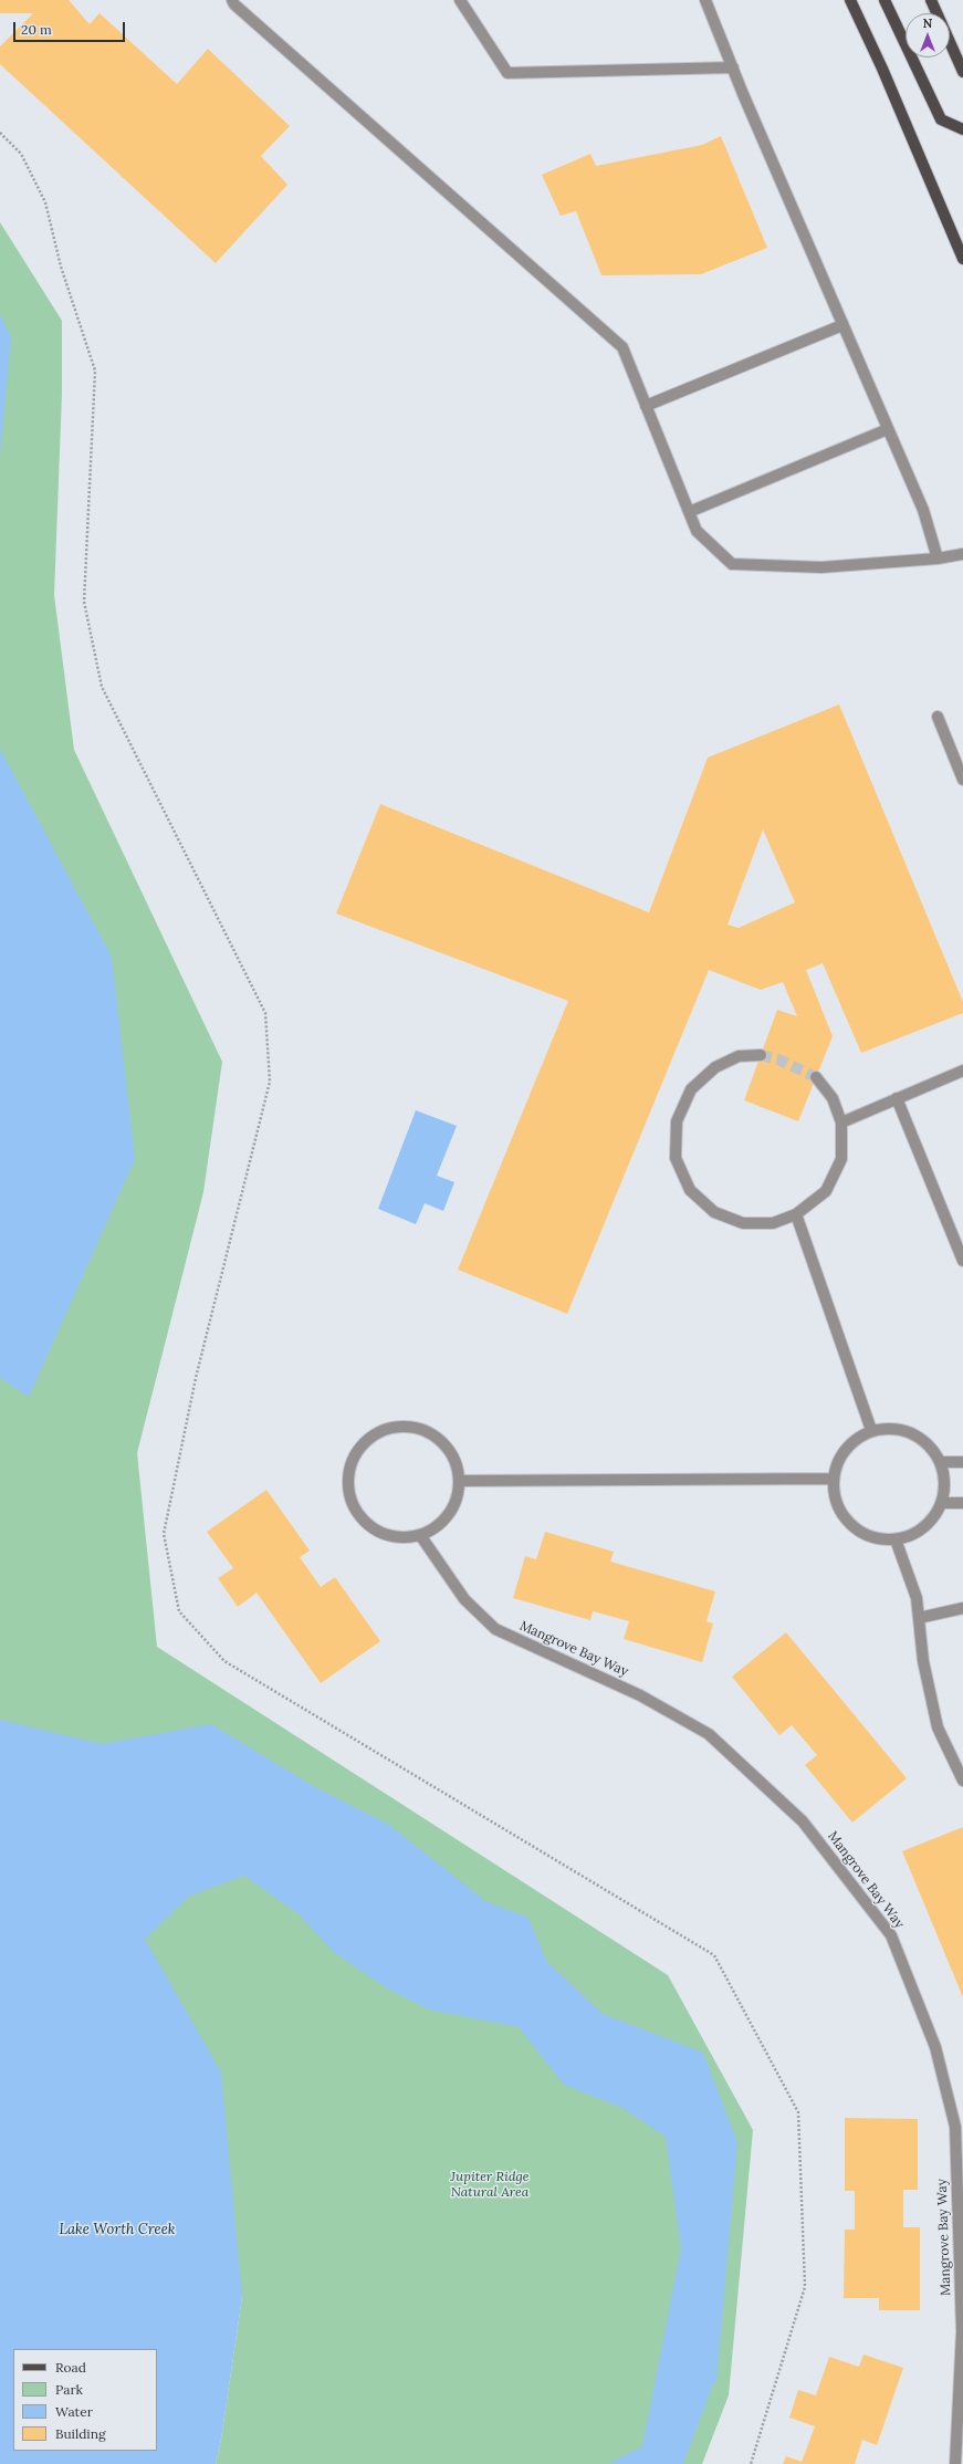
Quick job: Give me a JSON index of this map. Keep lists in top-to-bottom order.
{
  "streets": {
    "street": ["Mangrove Bay Way"]
  },
  "water": ["Lake Worth Creek"],
  "parks": ["Jupiter Ridge Natural Area"],
  "legend": [
    "Road",
    "Park",
    "Water",
    "Building"
  ],
  "scale_bar": "20 m",
  "north": "top"
}
